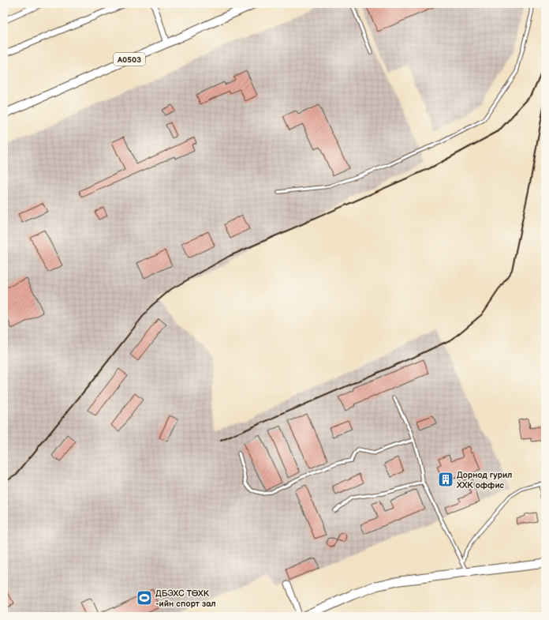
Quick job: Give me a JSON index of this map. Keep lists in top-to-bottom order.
{
  "streets": {
    "main road": ["A0503"]
  },
  "places": {
    "building": ["Дорнод гурил ХХК оффис"],
    "sports": ["ДБЭХС ТӨХК -ийн спорт зал"]
  }
}
